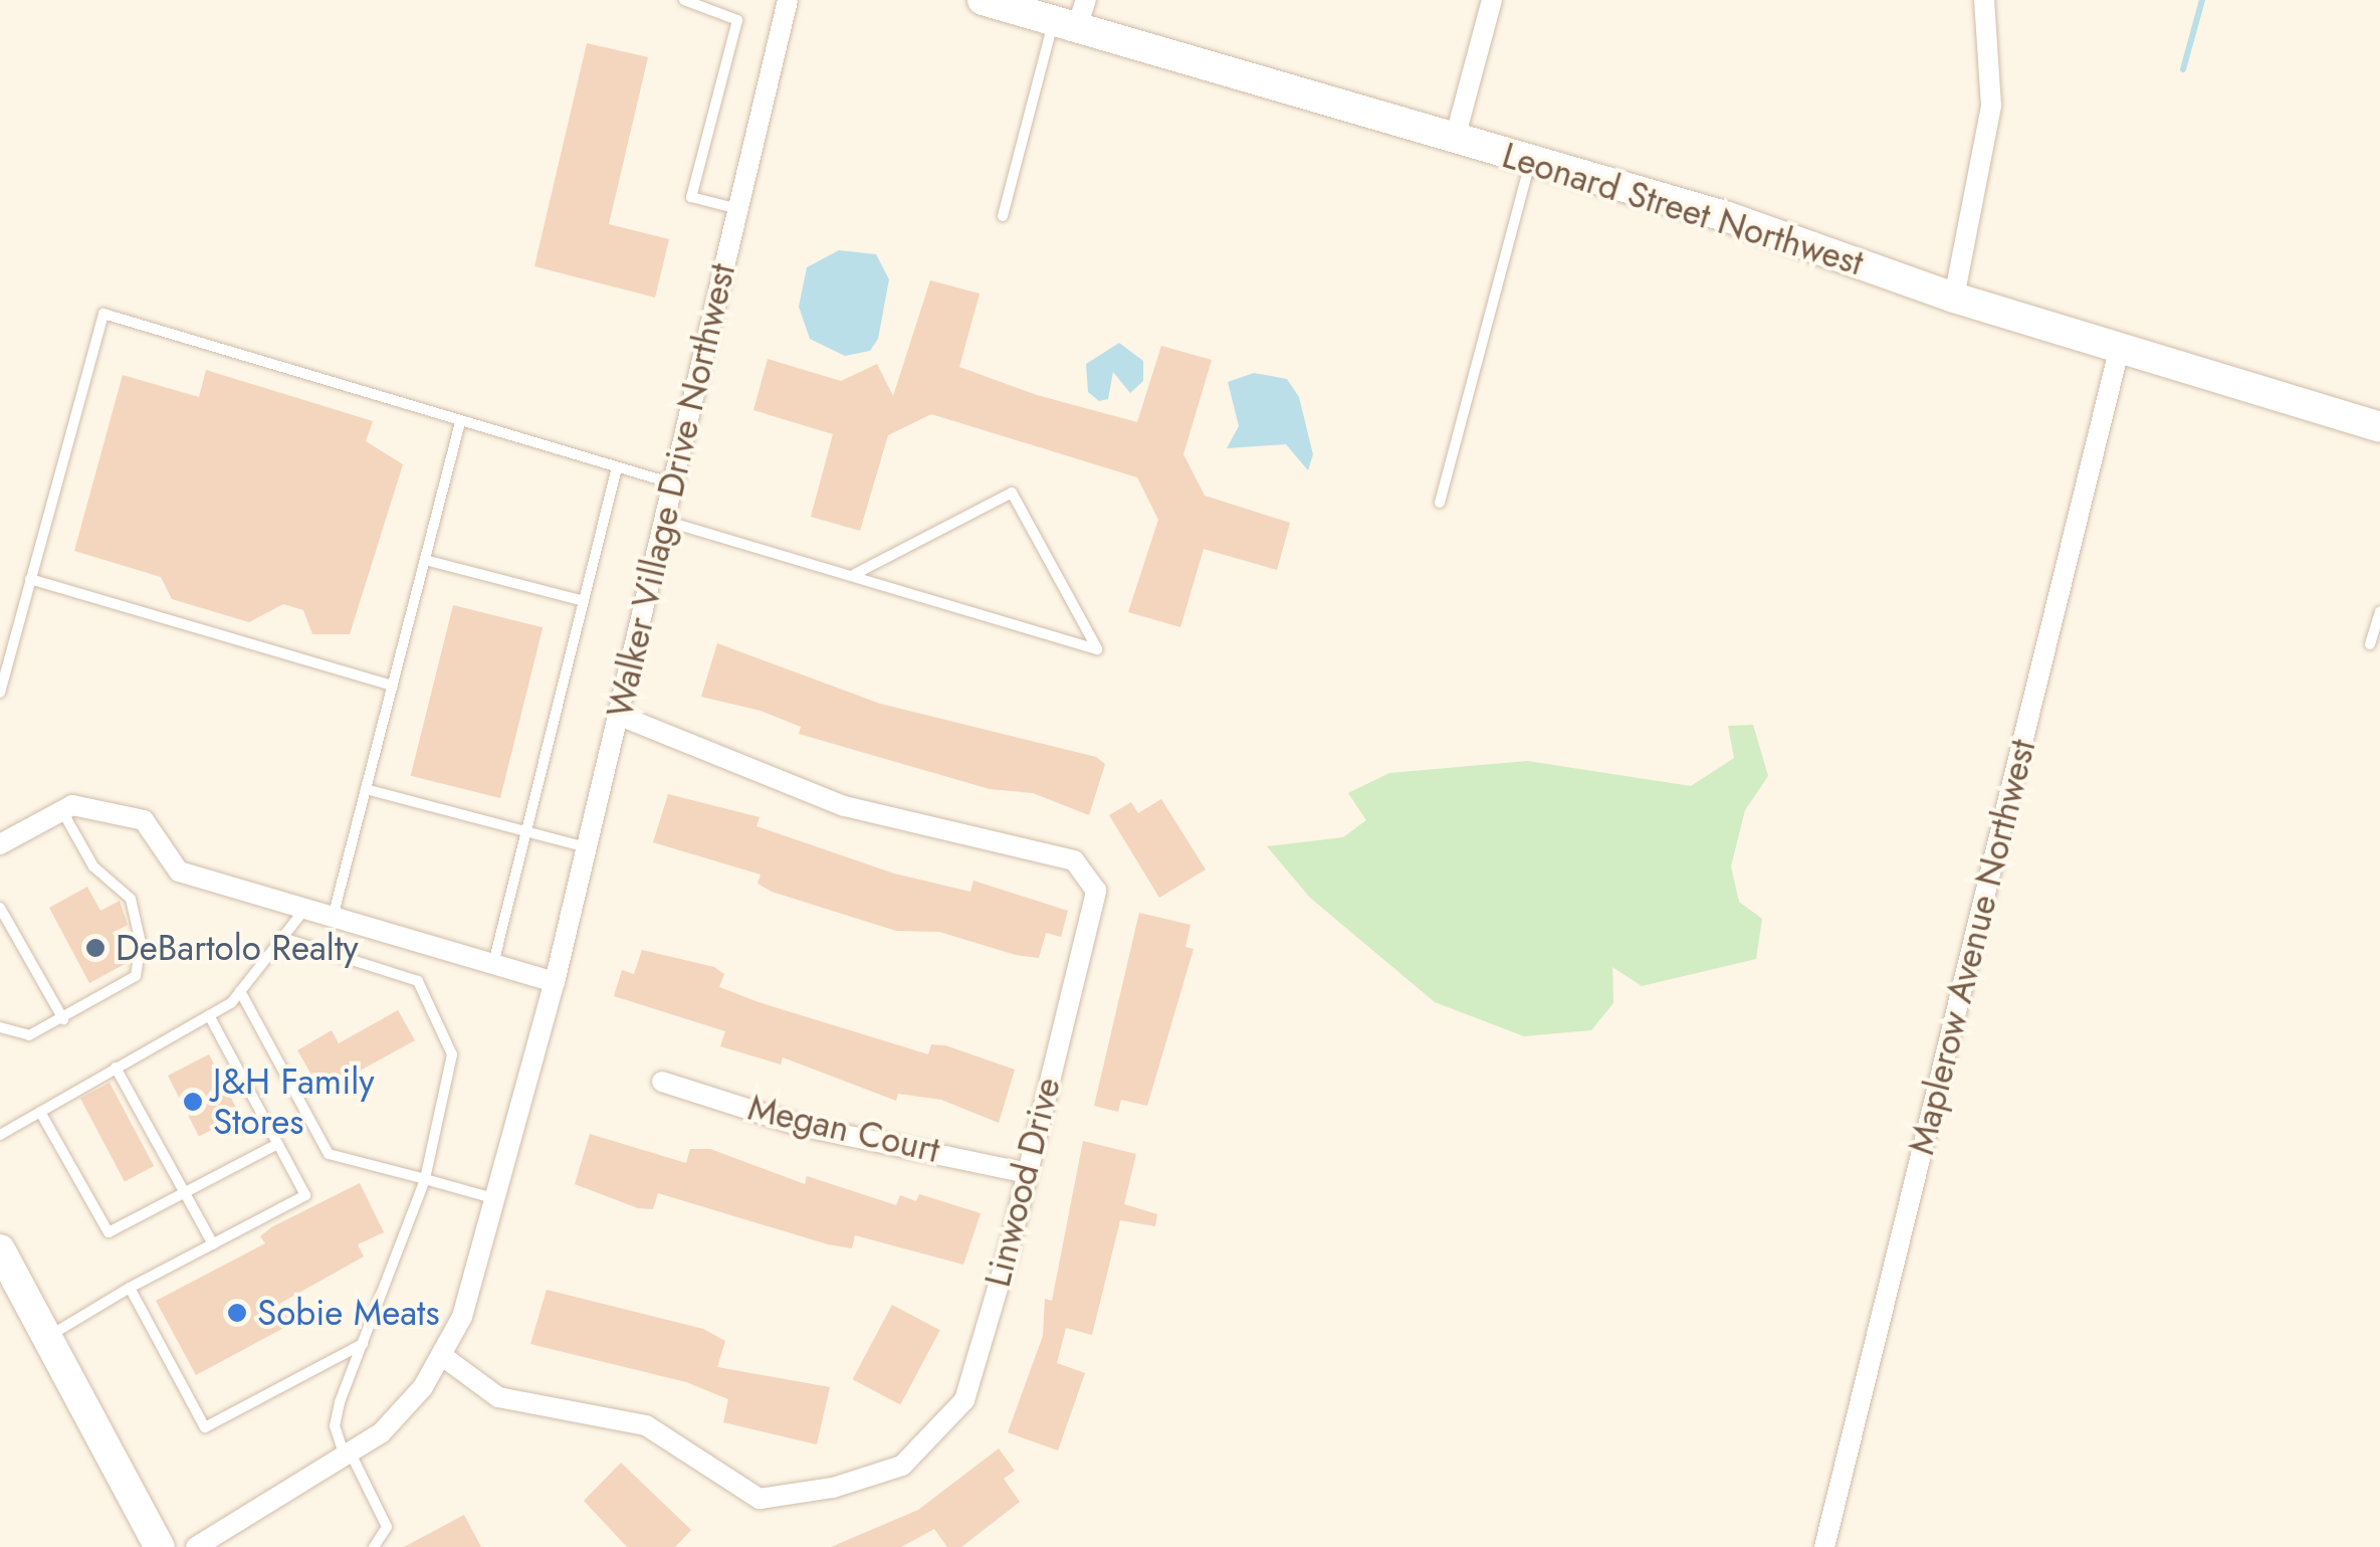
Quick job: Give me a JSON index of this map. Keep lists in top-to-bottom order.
{
  "streets": {
    "main road": ["Leonard Street Northwest"],
    "street": [
      "Walker Village Drive Northwest",
      "Maplerow Avenue Northwest",
      "Megan Court",
      "Linwood Drive"
    ]
  },
  "crossings": [
    ["Leonard Street Northwest", "Maplerow Avenue Northwest"],
    ["Walker Village Drive Northwest", "Linwood Drive"],
    ["Megan Court", "Linwood Drive"]
  ],
  "places": ["DeBartolo Realty", "J&H Family Stores", "Sobie Meats"]
}
